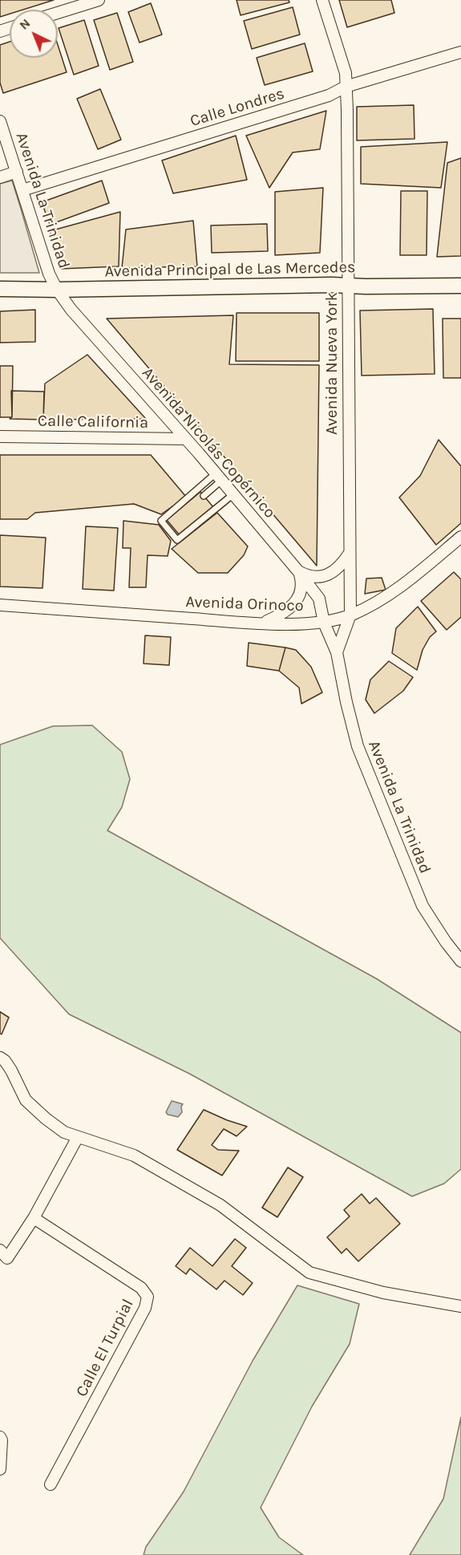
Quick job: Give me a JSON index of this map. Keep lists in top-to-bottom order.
{
  "streets": {
    "street": [
      "Calle Londres",
      "Avenida La Trinidad",
      "Avenida Principal de Las Mercedes",
      "Avenida Nueva York",
      "Calle California",
      "Avenida Nicolás Copérnico",
      "Avenida Orinoco",
      "Calle El Turpial"
    ]
  },
  "crossings": [
    ["Calle Londres", "Avenida La Trinidad"],
    ["Calle Londres", "Avenida Nueva York"],
    ["Avenida La Trinidad", "Avenida Principal de Las Mercedes"],
    ["Avenida La Trinidad", "Avenida Nicolás Copérnico"],
    ["Avenida La Trinidad", "Avenida Orinoco"],
    ["Avenida Principal de Las Mercedes", "Avenida Nueva York"],
    ["Avenida Principal de Las Mercedes", "Avenida Nicolás Copérnico"],
    ["Avenida Nueva York", "Avenida Orinoco"],
    ["Calle California", "Avenida Nicolás Copérnico"],
    ["Avenida Nicolás Copérnico", "Avenida Orinoco"]
  ],
  "north": "top left"
}
